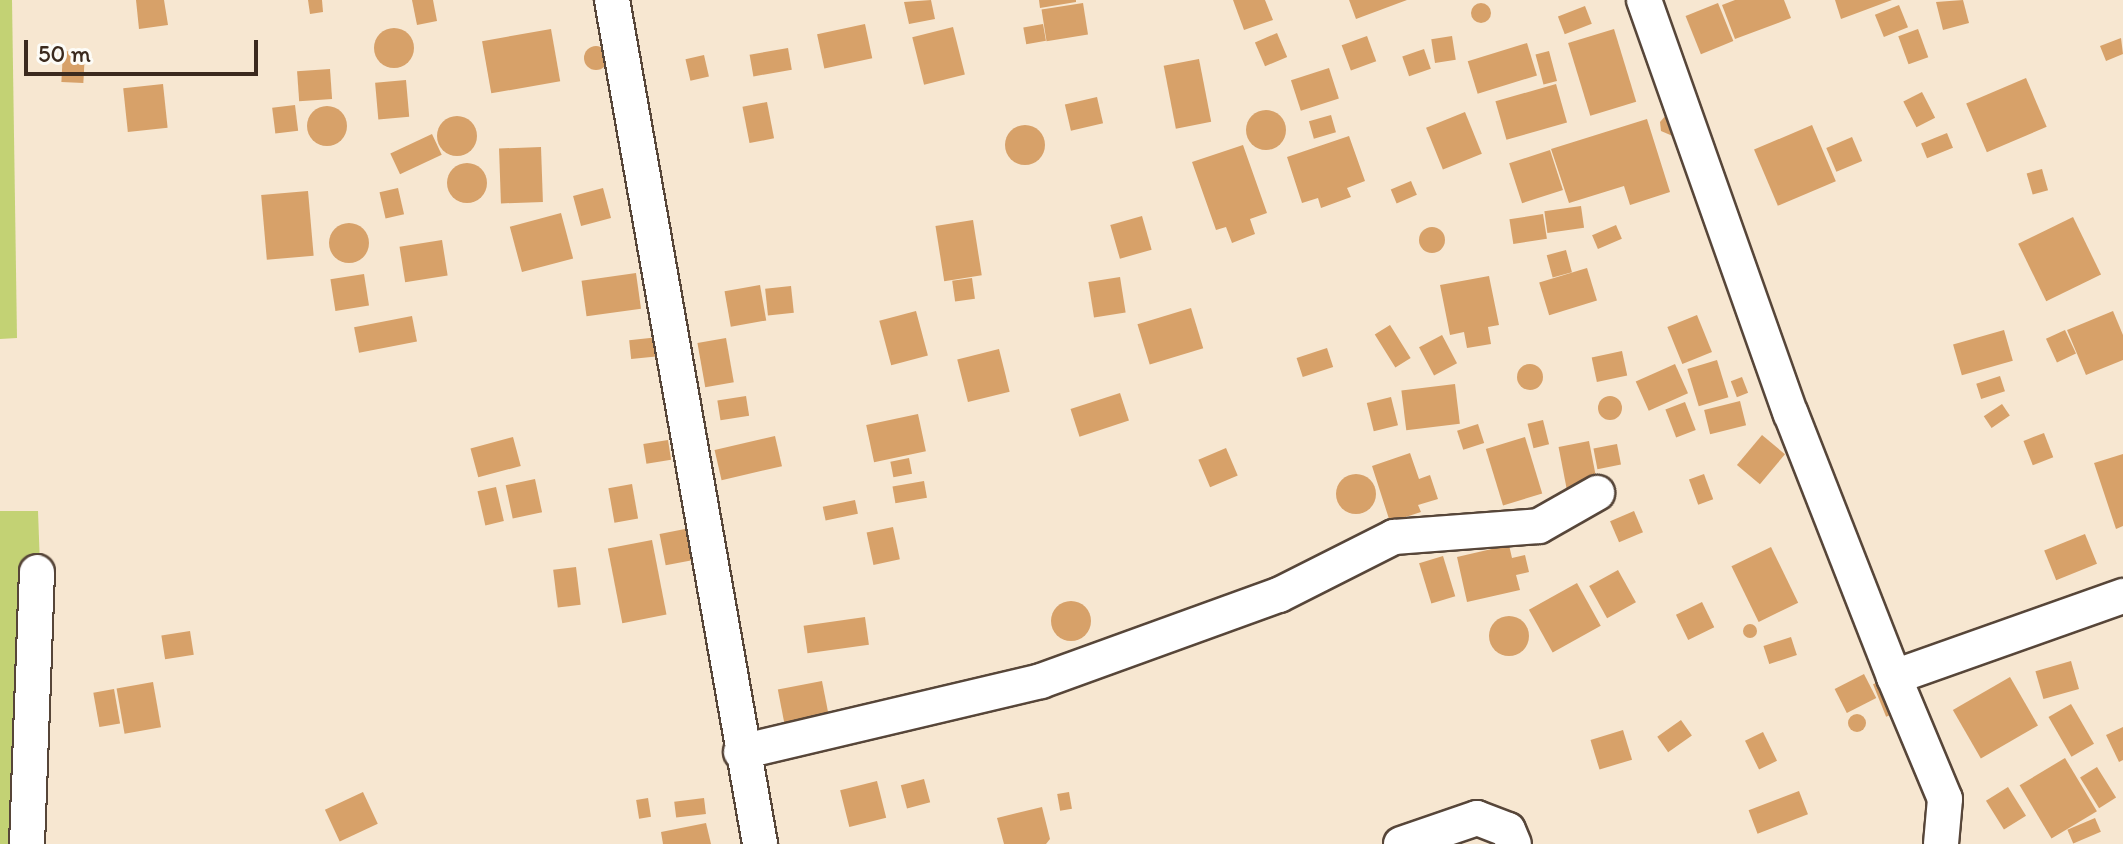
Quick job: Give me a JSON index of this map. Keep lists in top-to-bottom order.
{
  "scale_bar": "50 m"
}
